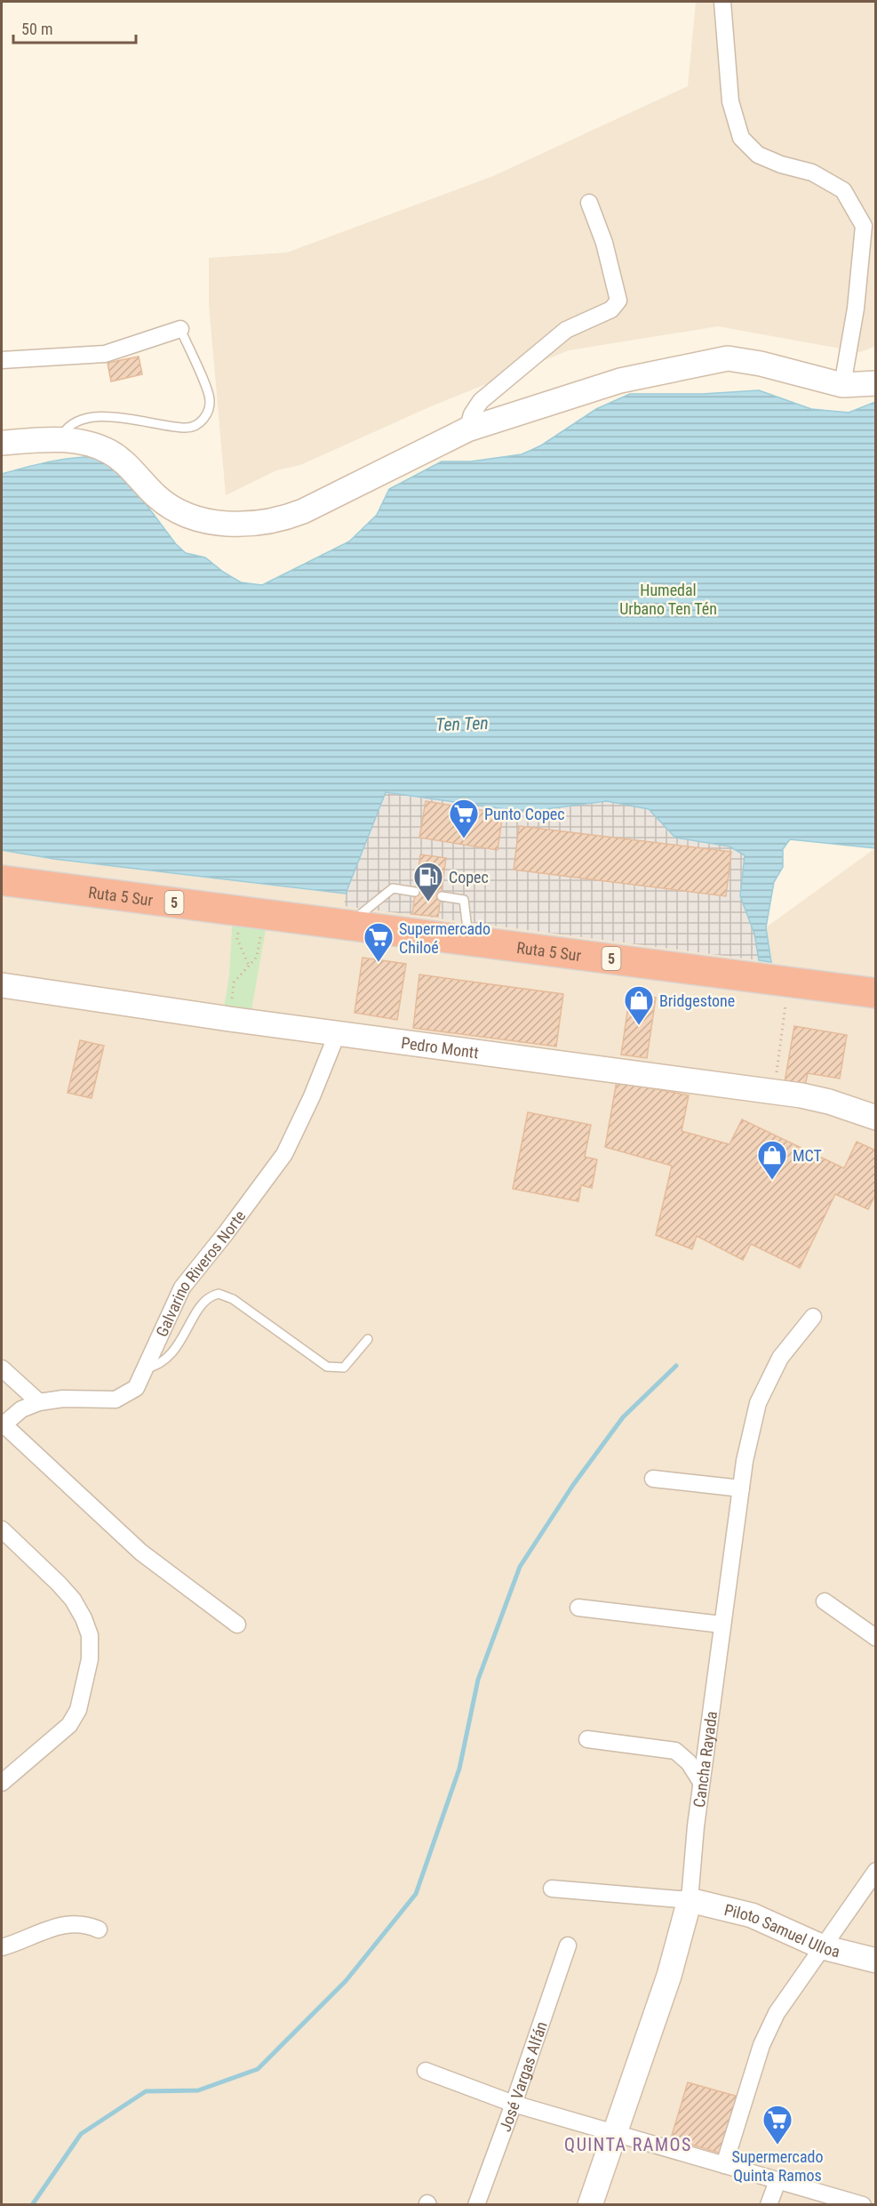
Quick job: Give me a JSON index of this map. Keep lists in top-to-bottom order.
{
  "streets": {
    "highway": ["Ruta 5 Sur", "5"],
    "street": [
      "Pedro Montt",
      "Galvarino Riveros Norte",
      "Cancha Rayada",
      "Piloto Samuel Ulloa",
      "José Vargas Alfán"
    ]
  },
  "crossings": [
    ["Pedro Montt", "Galvarino Riveros Norte"],
    ["Cancha Rayada", "Piloto Samuel Ulloa"]
  ],
  "districts": ["QUINTA RAMOS"],
  "water": ["Ten Ten"],
  "parks": ["Humedal Urbano Ten Tén"],
  "places": {
    "supermarket": ["Punto Copec", "Supermercado Chiloé", "Supermercado Quinta Ramos"],
    "fuel station": ["Copec"],
    "shop": ["Bridgestone", "MCT"]
  },
  "scale_bar": "50 m"
}
